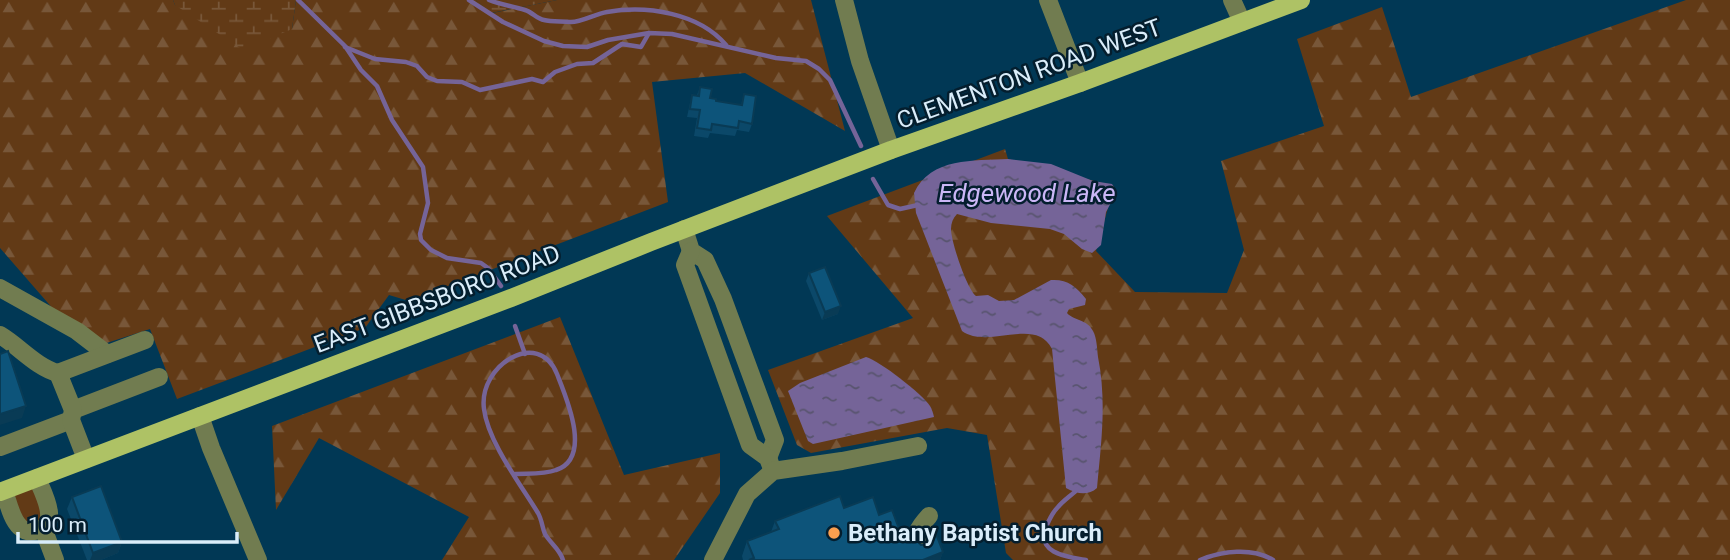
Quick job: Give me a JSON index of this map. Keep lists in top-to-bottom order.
{
  "streets": {
    "main road": ["CLEMENTON ROAD WEST", "EAST GIBBSBORO ROAD"]
  },
  "crossings": [
    ["CLEMENTON ROAD WEST", "EAST GIBBSBORO ROAD"]
  ],
  "water": ["Edgewood Lake"],
  "places": ["Bethany Baptist Church"],
  "scale_bar": "100 m"
}
